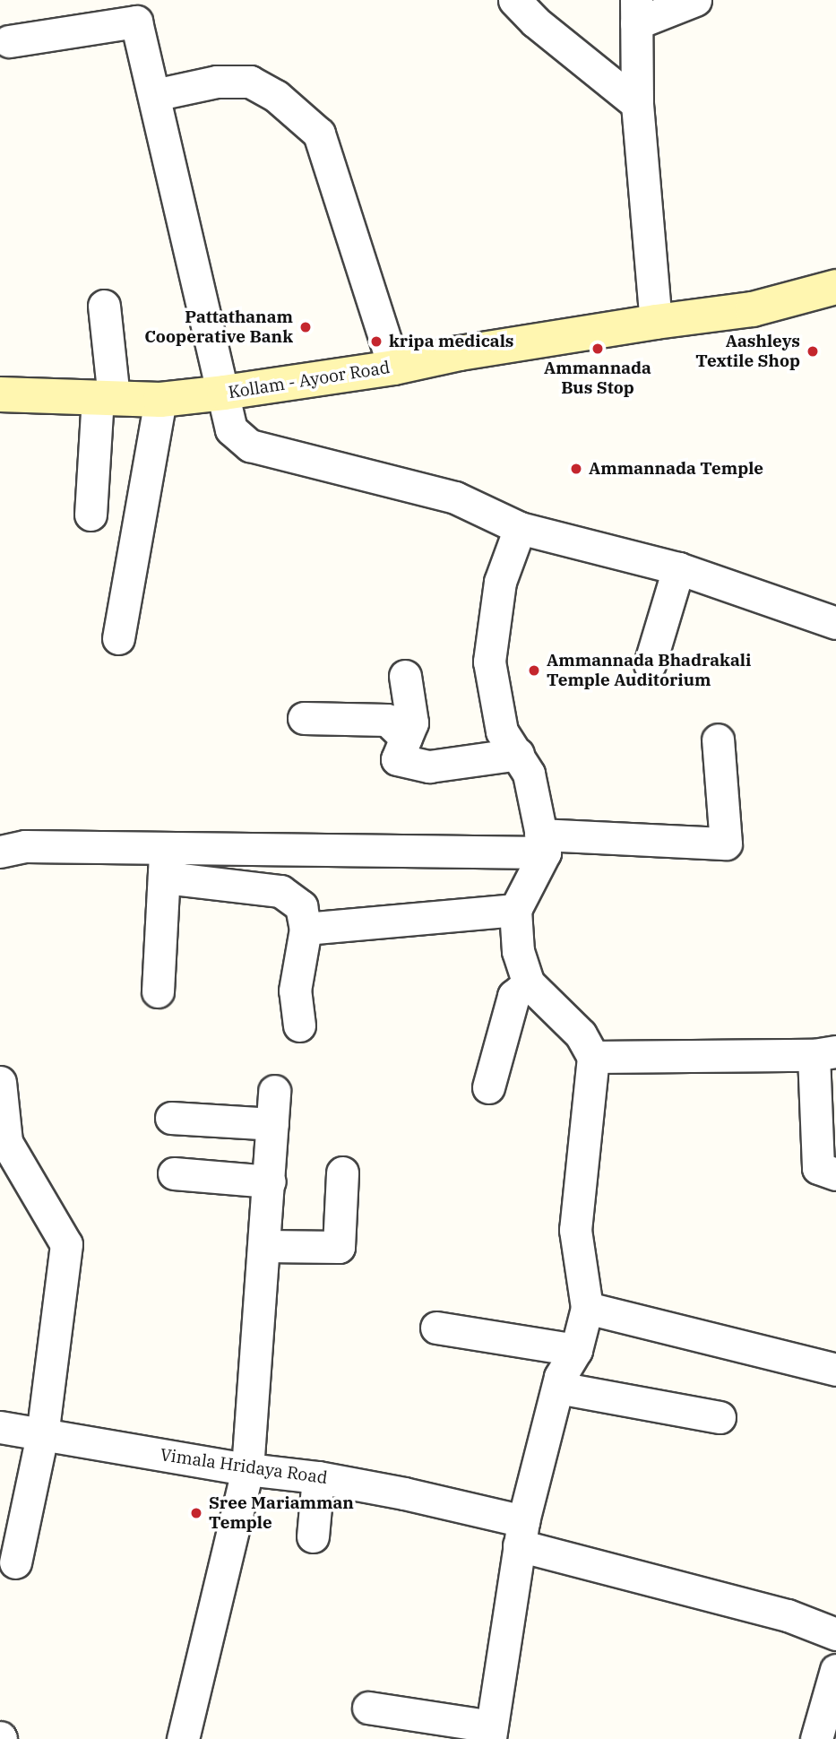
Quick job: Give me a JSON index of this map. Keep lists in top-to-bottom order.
{
  "streets": {
    "main road": ["Kollam - Ayoor Road"],
    "street": ["Vimala Hridaya Road"]
  },
  "places": [
    "Pattathanam Cooperative Bank",
    "kripa medicals",
    "Ammannada Bus Stop",
    "Aashleys Textile Shop",
    "Ammannada Temple",
    "Ammannada Bhadrakali Temple Auditorium",
    "Sree Mariamman Temple"
  ]
}
